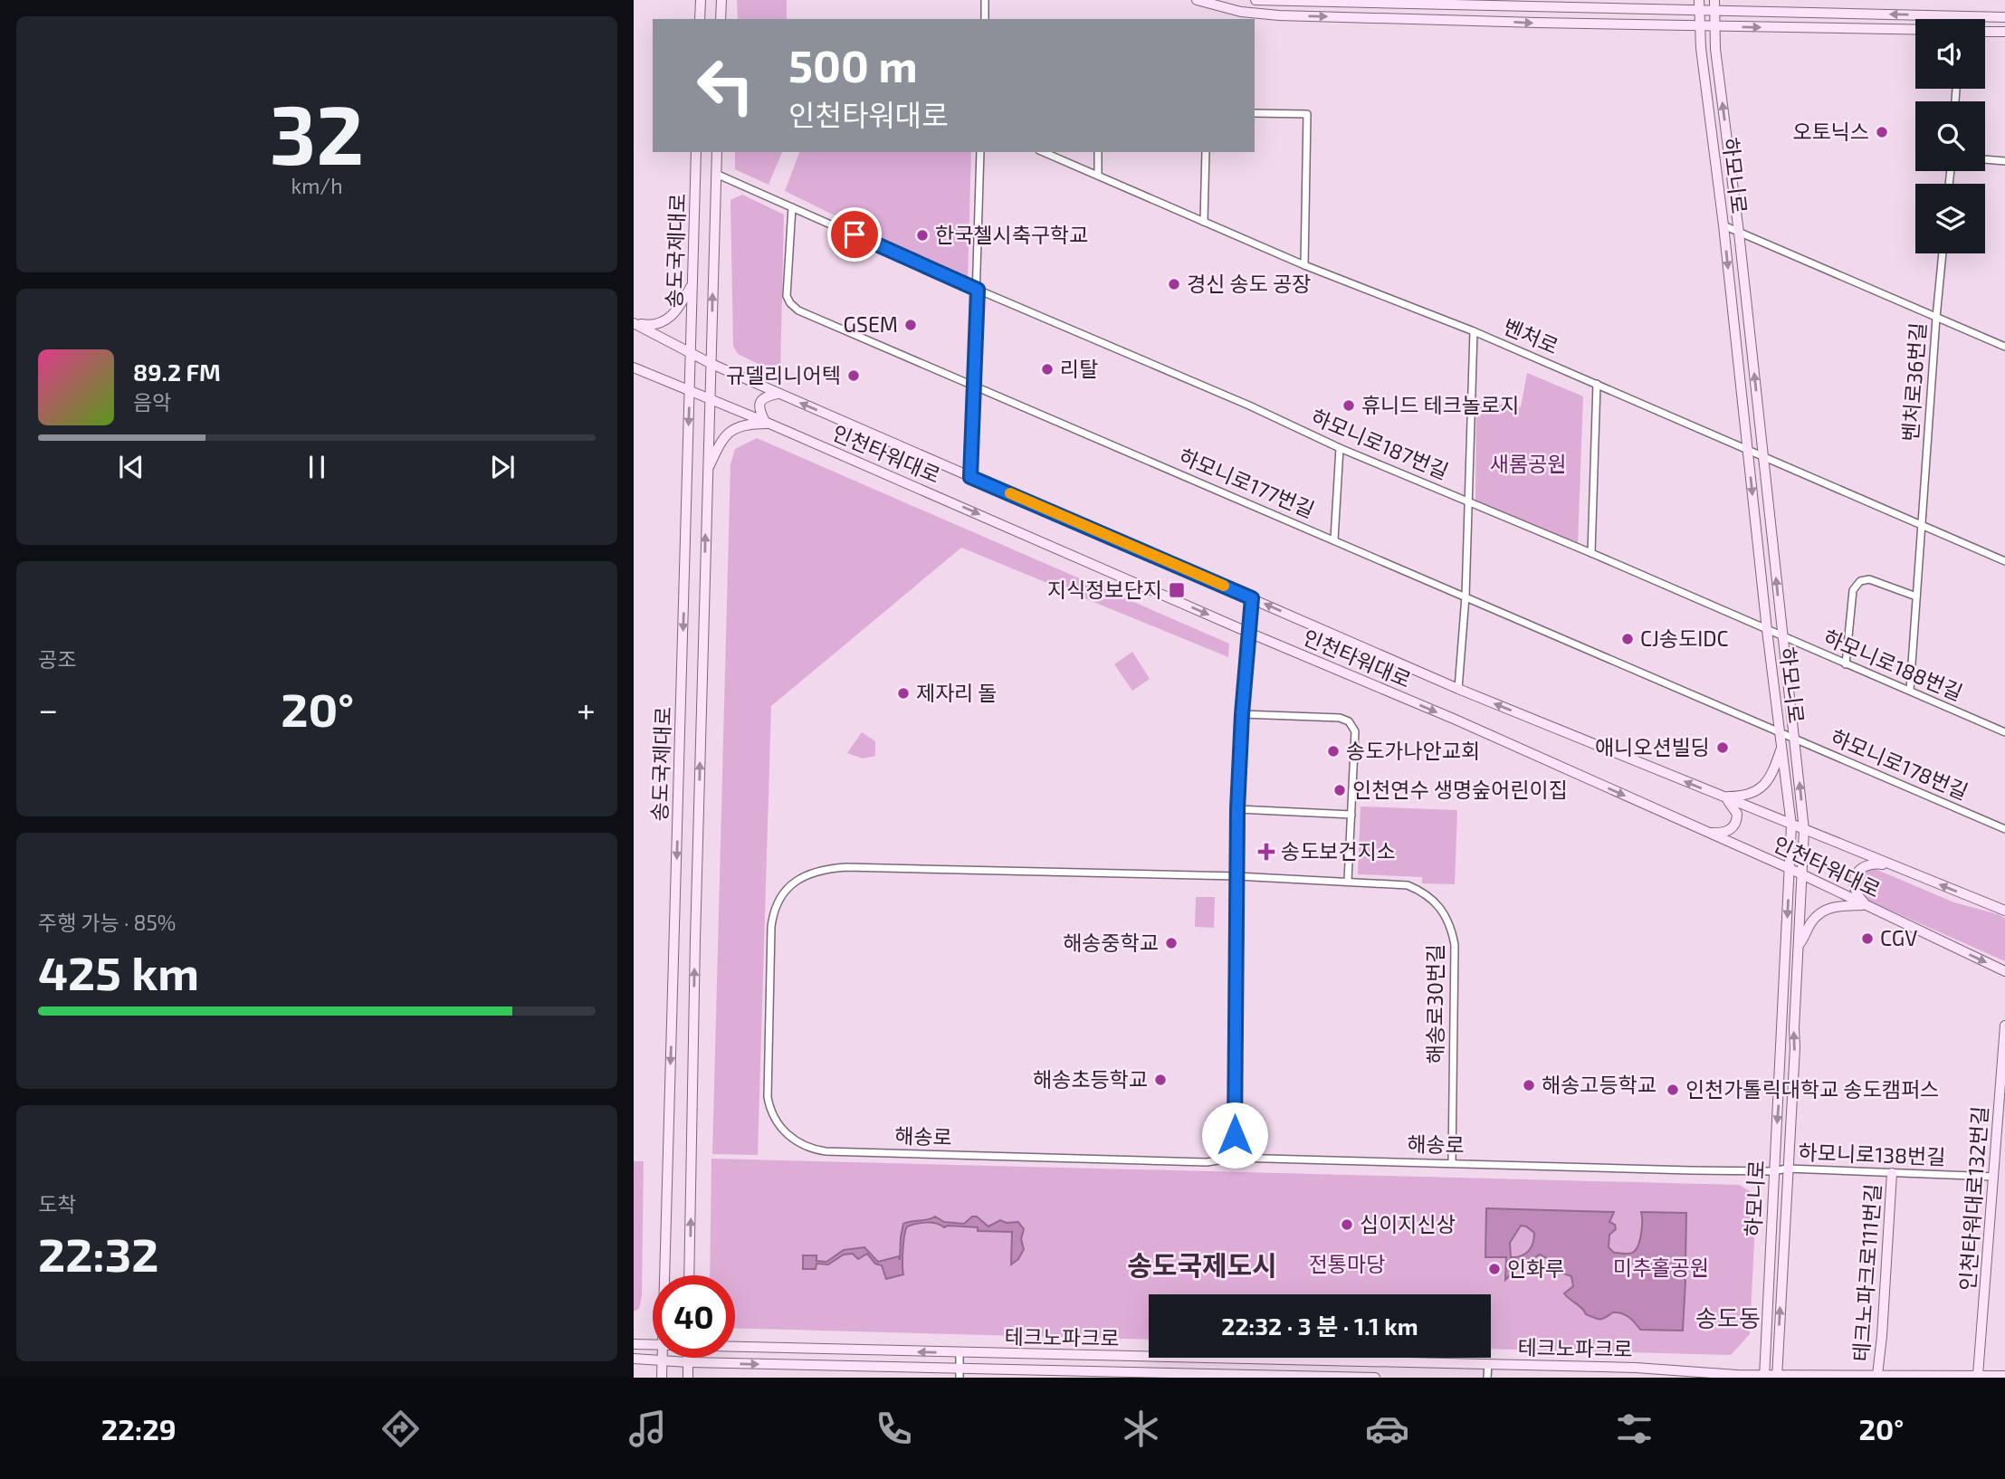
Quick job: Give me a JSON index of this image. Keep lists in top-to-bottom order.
{
  "streets": {
    "main road": [
      "하모니로",
      "송도국제대로",
      "인천타워대로",
      "인천타워대로132번길",
      "테크노파크로111번길",
      "테크노파크로"
    ],
    "street": [
      "벤처로",
      "벤처로36번길",
      "하모니로187번길",
      "하모니로177번길",
      "하모니로188번길",
      "하모니로178번길",
      "해송로30번길",
      "해송로",
      "하모니로138번길"
    ]
  },
  "crossings": [
    ["하모니로", "벤처로"],
    ["하모니로", "하모니로187번길"],
    ["하모니로", "인천타워대로"],
    ["하모니로", "하모니로177번길"],
    ["하모니로", "하모니로188번길"],
    ["하모니로", "하모니로178번길"],
    ["하모니로", "해송로"],
    ["하모니로", "하모니로138번길"],
    ["하모니로", "테크노파크로"],
    ["송도국제대로", "하모니로187번길"],
    ["송도국제대로", "인천타워대로"],
    ["송도국제대로", "테크노파크로"],
    ["벤처로", "벤처로36번길"],
    ["벤처로36번길", "하모니로188번길"],
    ["하모니로187번길", "하모니로177번길"],
    ["하모니로187번길", "하모니로188번길"],
    ["하모니로177번길", "하모니로178번길"],
    ["해송로30번길", "해송로"],
    ["해송로", "하모니로138번길"],
    ["하모니로138번길", "인천타워대로132번길"],
    ["하모니로138번길", "테크노파크로111번길"],
    ["인천타워대로132번길", "테크노파크로"],
    ["테크노파크로111번길", "테크노파크로"]
  ],
  "districts": ["송도국제도시", "송도동"],
  "parks": ["새롬공원", "전통마당", "미추홀공원"],
  "places": {
    "other": [
      "오토닉스",
      "한국첼시축구학교",
      "경신 송도 공장",
      "GSEM",
      "리탈",
      "규델리니어텍",
      "휴니드 테크놀로지",
      "CJ송도IDC",
      "제자리 돌",
      "애니오션빌딩",
      "송도가나안교회",
      "인천연수 생명숲어린이집",
      "CGV",
      "해송중학교",
      "해송초등학교",
      "해송고등학교",
      "인천가톨릭대학교 송도캠퍼스",
      "십이지신상",
      "인화루"
    ],
    "transit": ["지식정보단지"],
    "health": ["송도보건지소"]
  },
  "page": {
    "tile": [
      ["32", "km/h"],
      "공조",
      ["주행 가능 · 85%", "425 km"],
      ["도착", "22:32"]
    ],
    "turn": ["500 m", "인천타워대로"],
    "song": ["89.2 FM", "음악"],
    "heat": ["−", "20°", "+"],
    "limit": "40",
    "trip": "22:32 · 3 분 · 1.1 km",
    "tabs": ["22:29", "20°"]
  }
}
